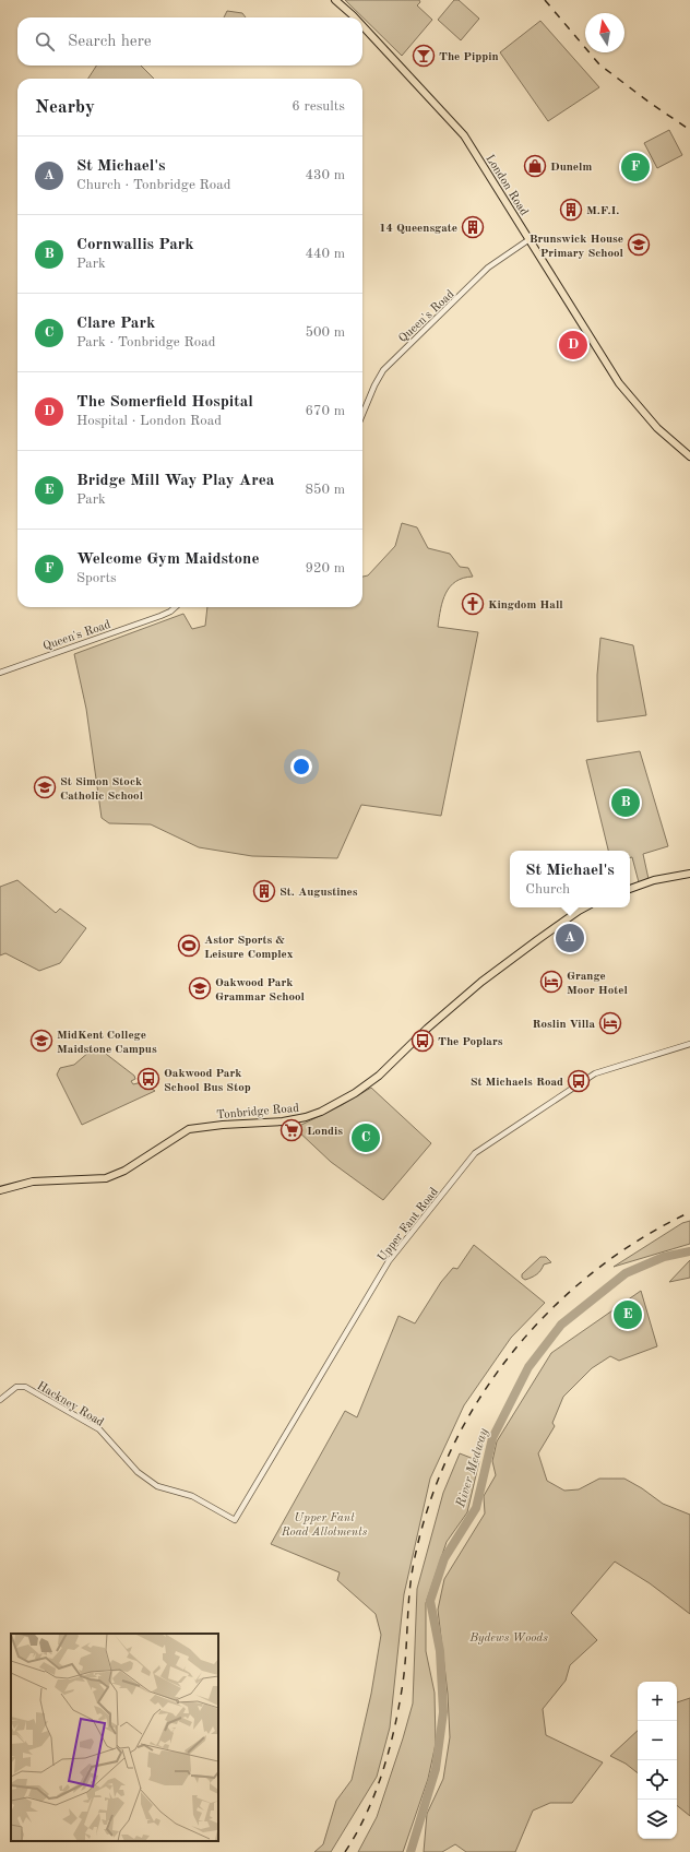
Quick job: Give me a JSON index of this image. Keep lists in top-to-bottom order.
{
  "streets": {
    "main road": ["London Road", "Tonbridge Road"],
    "street": ["Queen's Road", "Upper Fant Road", "Hackney Road"]
  },
  "crossings": [
    ["London Road", "Queen's Road"],
    ["Upper Fant Road", "Hackney Road"]
  ],
  "water": ["River Medway"],
  "parks": ["Upper Fant Road Allotments", "Bydews Woods"],
  "places": {
    "bar": ["The Pippin"],
    "shop": ["Dunelm"],
    "building": ["M.F.I.", "14 Queensgate", "St. Augustines"],
    "school or university": [
      "Brunswick House Primary School",
      "St Simon Stock Catholic School",
      "Oakwood Park Grammar School",
      "MidKent College Maidstone Campus"
    ],
    "church": ["Kingdom Hall"],
    "sports": ["Astor Sports & Leisure Complex"],
    "hotel": ["Grange Moor Hotel", "Roslin Villa"],
    "bus stop": ["The Poplars", "Oakwood Park School Bus Stop", "St Michaels Road"],
    "supermarket": ["Londis"]
  },
  "north": "top",
  "page": {
    "search": "Search here",
    "heading": ["Nearby", "6 results"],
    "list": [
      {
        "mark": "A",
        "name": "St Michael's",
        "note": "Church · Tonbridge Road",
        "value": "430 m"
      },
      {
        "mark": "B",
        "name": "Cornwallis Park",
        "note": "Park",
        "value": "440 m"
      },
      {
        "mark": "C",
        "name": "Clare Park",
        "note": "Park · Tonbridge Road",
        "value": "500 m"
      },
      {
        "mark": "D",
        "name": "The Somerfield Hospital",
        "note": "Hospital · London Road",
        "value": "670 m"
      },
      {
        "mark": "E",
        "name": "Bridge Mill Way Play Area",
        "note": "Park",
        "value": "850 m"
      },
      {
        "mark": "F",
        "name": "Welcome Gym Maidstone",
        "note": "Sports",
        "value": "920 m"
      }
    ],
    "pins": [
      "F",
      "D",
      "B",
      "A",
      "C",
      "E"
    ],
    "popup": ["St Michael's", "Church"],
    "map_buttons": ["+", "−"]
  }
}
